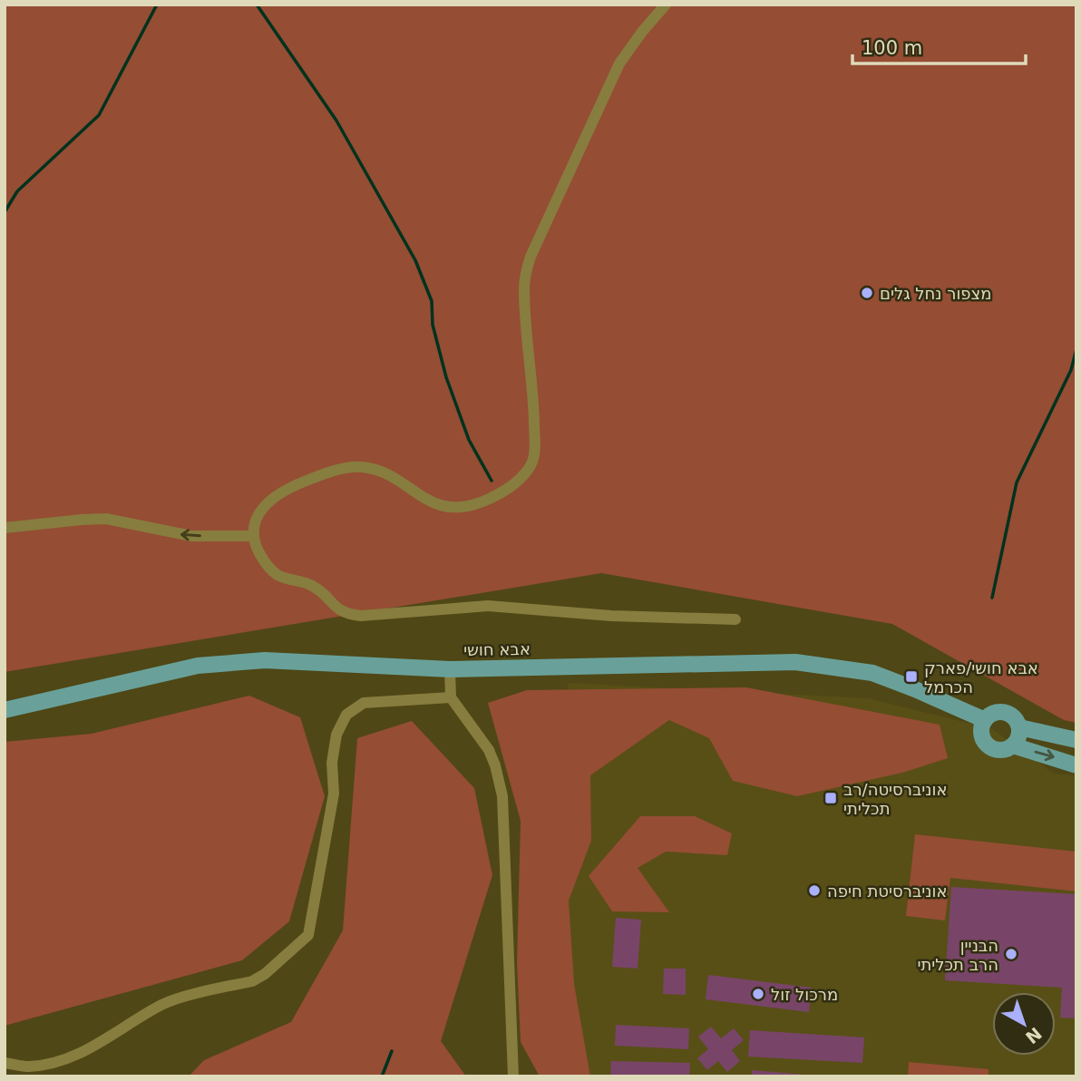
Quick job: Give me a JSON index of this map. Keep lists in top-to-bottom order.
{
  "streets": {
    "main road": ["אבא חושי"]
  },
  "places": {
    "other": [
      "מצפור נחל גלים",
      "אוניברסיטת חיפה",
      "הבניין הרב תכליתי",
      "מרכול זול"
    ],
    "transit": ["אבא חושי/פארק הכרמל", "אוניברסיטה/רב תכליתי"]
  },
  "scale_bar": "100 m",
  "north": "bottom right"
}
